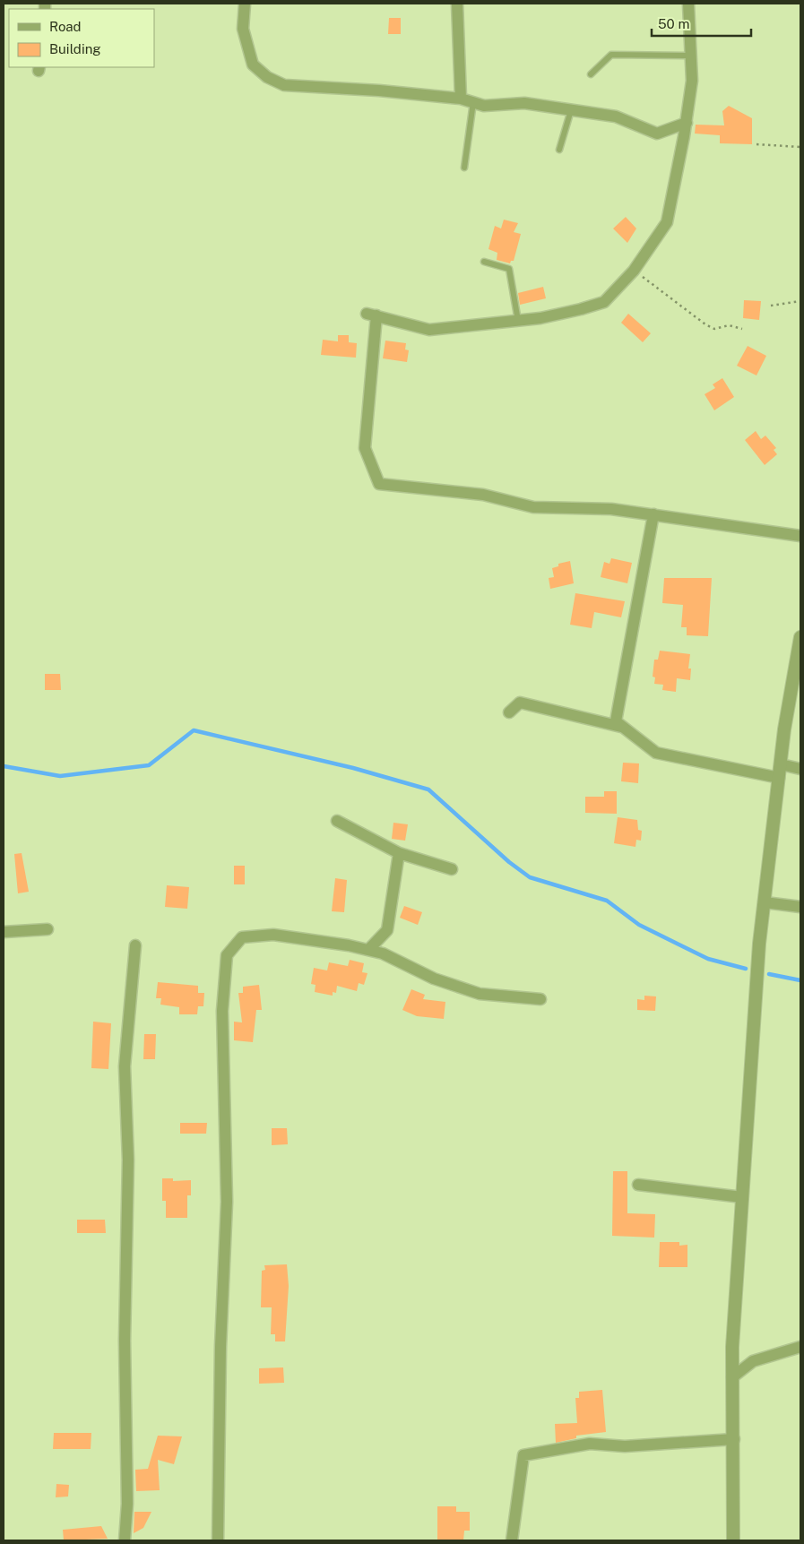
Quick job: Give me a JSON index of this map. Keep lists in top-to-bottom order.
{
  "legend": ["Road", "Building"],
  "scale_bar": "50 m"
}
